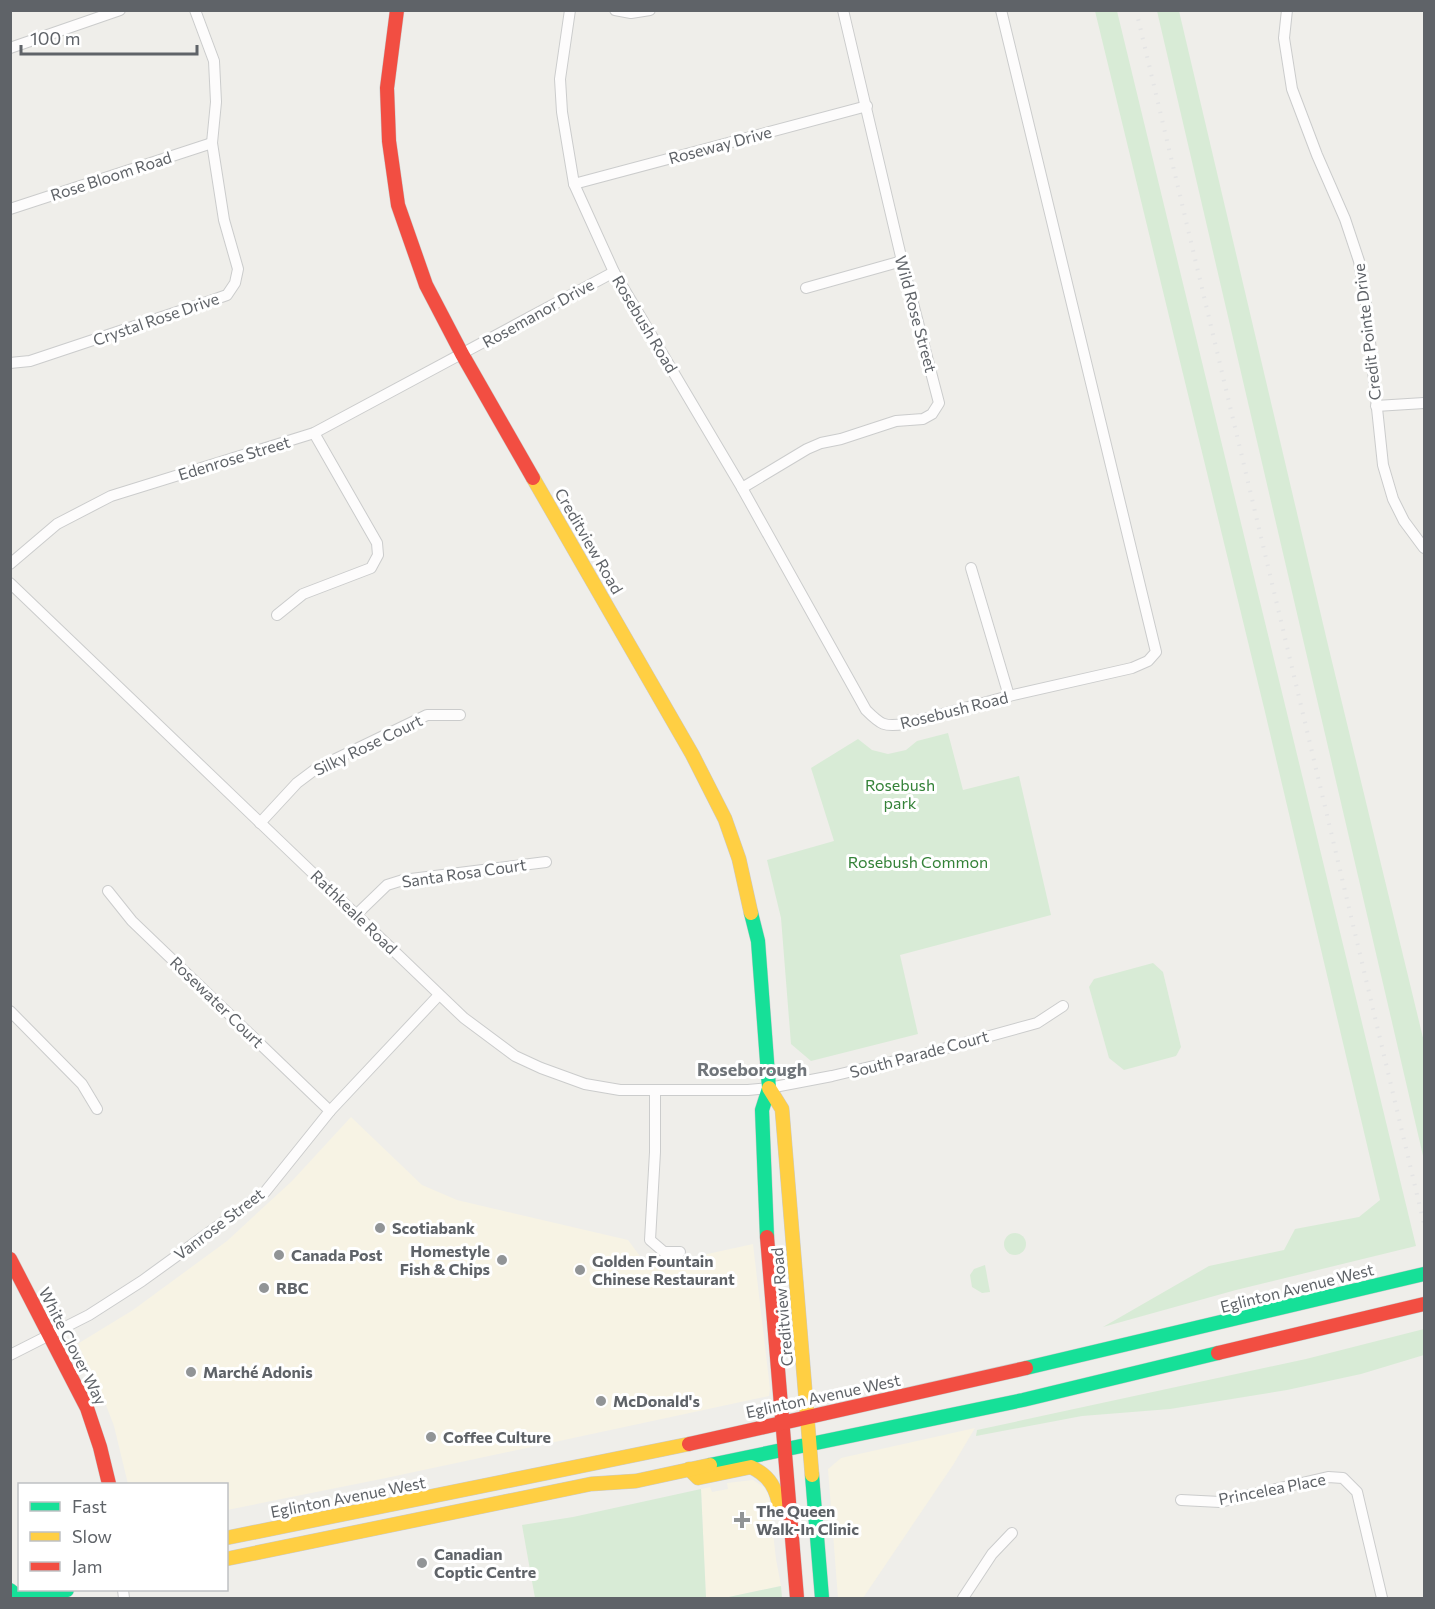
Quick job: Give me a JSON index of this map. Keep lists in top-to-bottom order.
{
  "streets": {
    "main road": ["Creditview Road", "Eglinton Avenue West", "White Clover Way"],
    "street": [
      "Roseway Drive",
      "Rose Bloom Road",
      "Rosemanor Drive",
      "Wild Rose Street",
      "Crystal Rose Drive",
      "Rosebush Road",
      "Credit Pointe Drive",
      "Edenrose Street",
      "Silky Rose Court",
      "Santa Rosa Court",
      "Rathkeale Road",
      "Rosewater Court",
      "South Parade Court",
      "Vanrose Street",
      "Princelea Place"
    ]
  },
  "crossings": [
    ["Roseway Drive", "Wild Rose Street"],
    ["Roseway Drive", "Rosebush Road"],
    ["Rose Bloom Road", "Crystal Rose Drive"],
    ["Rosemanor Drive", "Rosebush Road"],
    ["Rosemanor Drive", "Edenrose Street"],
    ["Rosemanor Drive", "Creditview Road"],
    ["Wild Rose Street", "Rosebush Road"],
    ["Edenrose Street", "Creditview Road"],
    ["Creditview Road", "Rathkeale Road"],
    ["Creditview Road", "South Parade Court"],
    ["Creditview Road", "Eglinton Avenue West"],
    ["Silky Rose Court", "Rathkeale Road"],
    ["Santa Rosa Court", "Rathkeale Road"],
    ["Rathkeale Road", "South Parade Court"],
    ["Rathkeale Road", "Vanrose Street"],
    ["Rosewater Court", "Vanrose Street"],
    ["Vanrose Street", "White Clover Way"]
  ],
  "districts": ["Roseborough"],
  "parks": ["Rosebush park", "Rosebush Common"],
  "places": {
    "other": [
      "Scotiabank",
      "Canada Post",
      "Homestyle Fish & Chips",
      "Golden Fountain Chinese Restaurant",
      "RBC",
      "Marché Adonis",
      "McDonald's",
      "Coffee Culture",
      "Canadian Coptic Centre"
    ],
    "health": ["The Queen Walk-In Clinic"]
  },
  "legend": ["Fast", "Slow", "Jam"],
  "scale_bar": "100 m"
}
